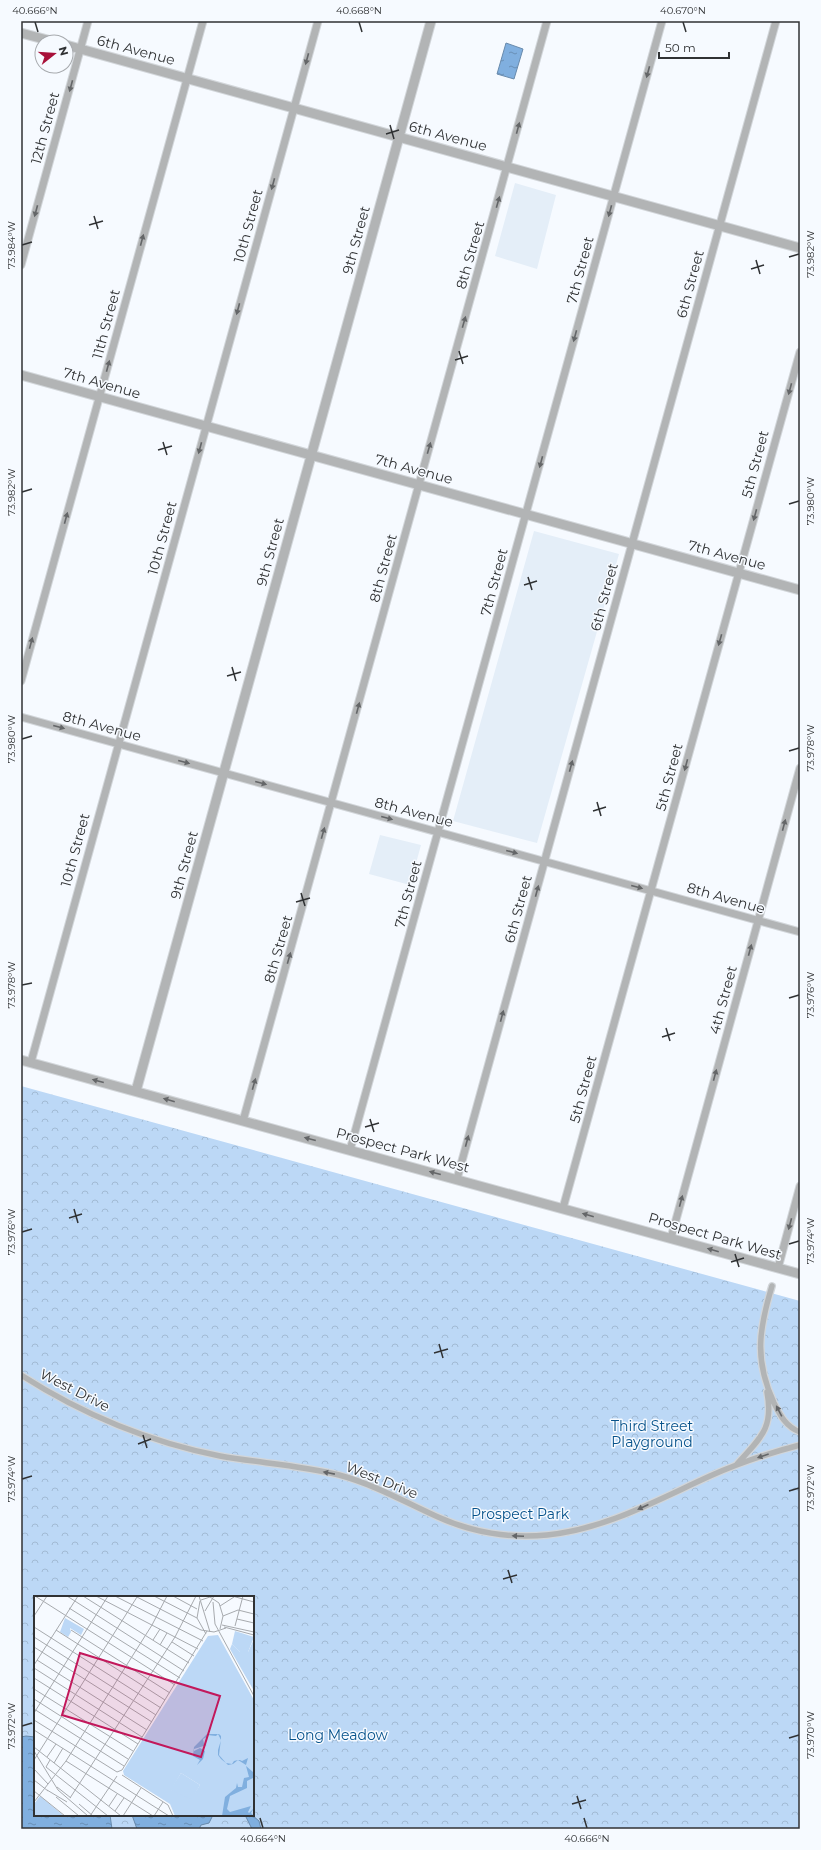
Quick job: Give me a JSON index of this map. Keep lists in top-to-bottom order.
{
  "streets": {
    "street": [
      "6th Avenue",
      "12th Street",
      "10th Street",
      "9th Street",
      "8th Street",
      "7th Street",
      "6th Street",
      "11th Street",
      "7th Avenue",
      "5th Street",
      "8th Avenue",
      "4th Street",
      "Prospect Park West",
      "West Drive"
    ]
  },
  "crossings": [
    ["6th Avenue", "12th Street"],
    ["6th Avenue", "10th Street"],
    ["6th Avenue", "9th Street"],
    ["6th Avenue", "8th Street"],
    ["6th Avenue", "7th Street"],
    ["6th Avenue", "6th Street"],
    ["6th Avenue", "11th Street"],
    ["10th Street", "7th Avenue"],
    ["10th Street", "8th Avenue"],
    ["10th Street", "Prospect Park West"],
    ["9th Street", "7th Avenue"],
    ["9th Street", "8th Avenue"],
    ["9th Street", "Prospect Park West"],
    ["8th Street", "7th Avenue"],
    ["8th Street", "8th Avenue"],
    ["8th Street", "Prospect Park West"],
    ["7th Street", "7th Avenue"],
    ["7th Street", "8th Avenue"],
    ["7th Street", "Prospect Park West"],
    ["6th Street", "7th Avenue"],
    ["6th Street", "8th Avenue"],
    ["6th Street", "Prospect Park West"],
    ["11th Street", "7th Avenue"],
    ["7th Avenue", "5th Street"],
    ["5th Street", "8th Avenue"],
    ["5th Street", "Prospect Park West"],
    ["8th Avenue", "4th Street"],
    ["4th Street", "Prospect Park West"]
  ],
  "one_way": [
    "12th Street",
    "10th Street",
    "8th Street",
    "7th Street",
    "6th Street",
    "11th Street",
    "5th Street",
    "8th Avenue",
    "4th Street",
    "Prospect Park West",
    "West Drive"
  ],
  "parks": ["Third Street Playground", "Prospect Park", "Long Meadow"],
  "scale_bar": "50 m",
  "north": "right",
  "coordinates": [
    "40.666°N",
    "40.668°N",
    "40.670°N",
    "73.984°W",
    "73.982°W",
    "73.980°W",
    "73.978°W",
    "73.976°W",
    "73.974°W",
    "73.972°W",
    "73.970°W",
    "40.664°N"
  ]
}
